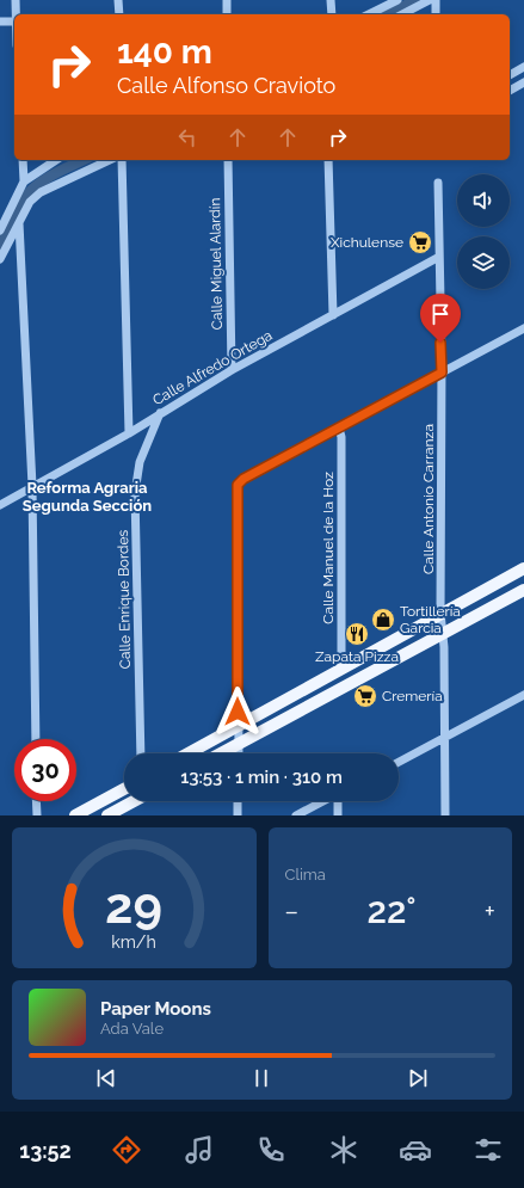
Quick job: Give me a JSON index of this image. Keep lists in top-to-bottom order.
{
  "streets": {
    "street": [
      "Calle Miguel Alardín",
      "Calle Alfredo Ortega",
      "Calle Antonio Carranza",
      "Calle Manuel de la Hoz",
      "Calle Enrique Bordes"
    ]
  },
  "crossings": [
    ["Calle Miguel Alardín", "Calle Alfredo Ortega"],
    ["Calle Alfredo Ortega", "Calle Antonio Carranza"],
    ["Calle Alfredo Ortega", "Calle Enrique Bordes"]
  ],
  "districts": ["Reforma Agraria Segunda Sección"],
  "places": {
    "supermarket": ["Xichulense", "Cremería"],
    "shop": ["Tortillería Garcia"],
    "restaurant": ["Zapata Pizza"]
  },
  "page": {
    "turn": ["140 m", "Calle Alfonso Cravioto"],
    "limit": "30",
    "trip": "13:53 · 1 min · 310 m",
    "tile": "Clima",
    "heat": ["−", "22°", "+"],
    "song": ["Paper Moons", "Ada Vale"],
    "tabs": "13:52",
    "gauge": ["29", "km/h"]
  }
}
